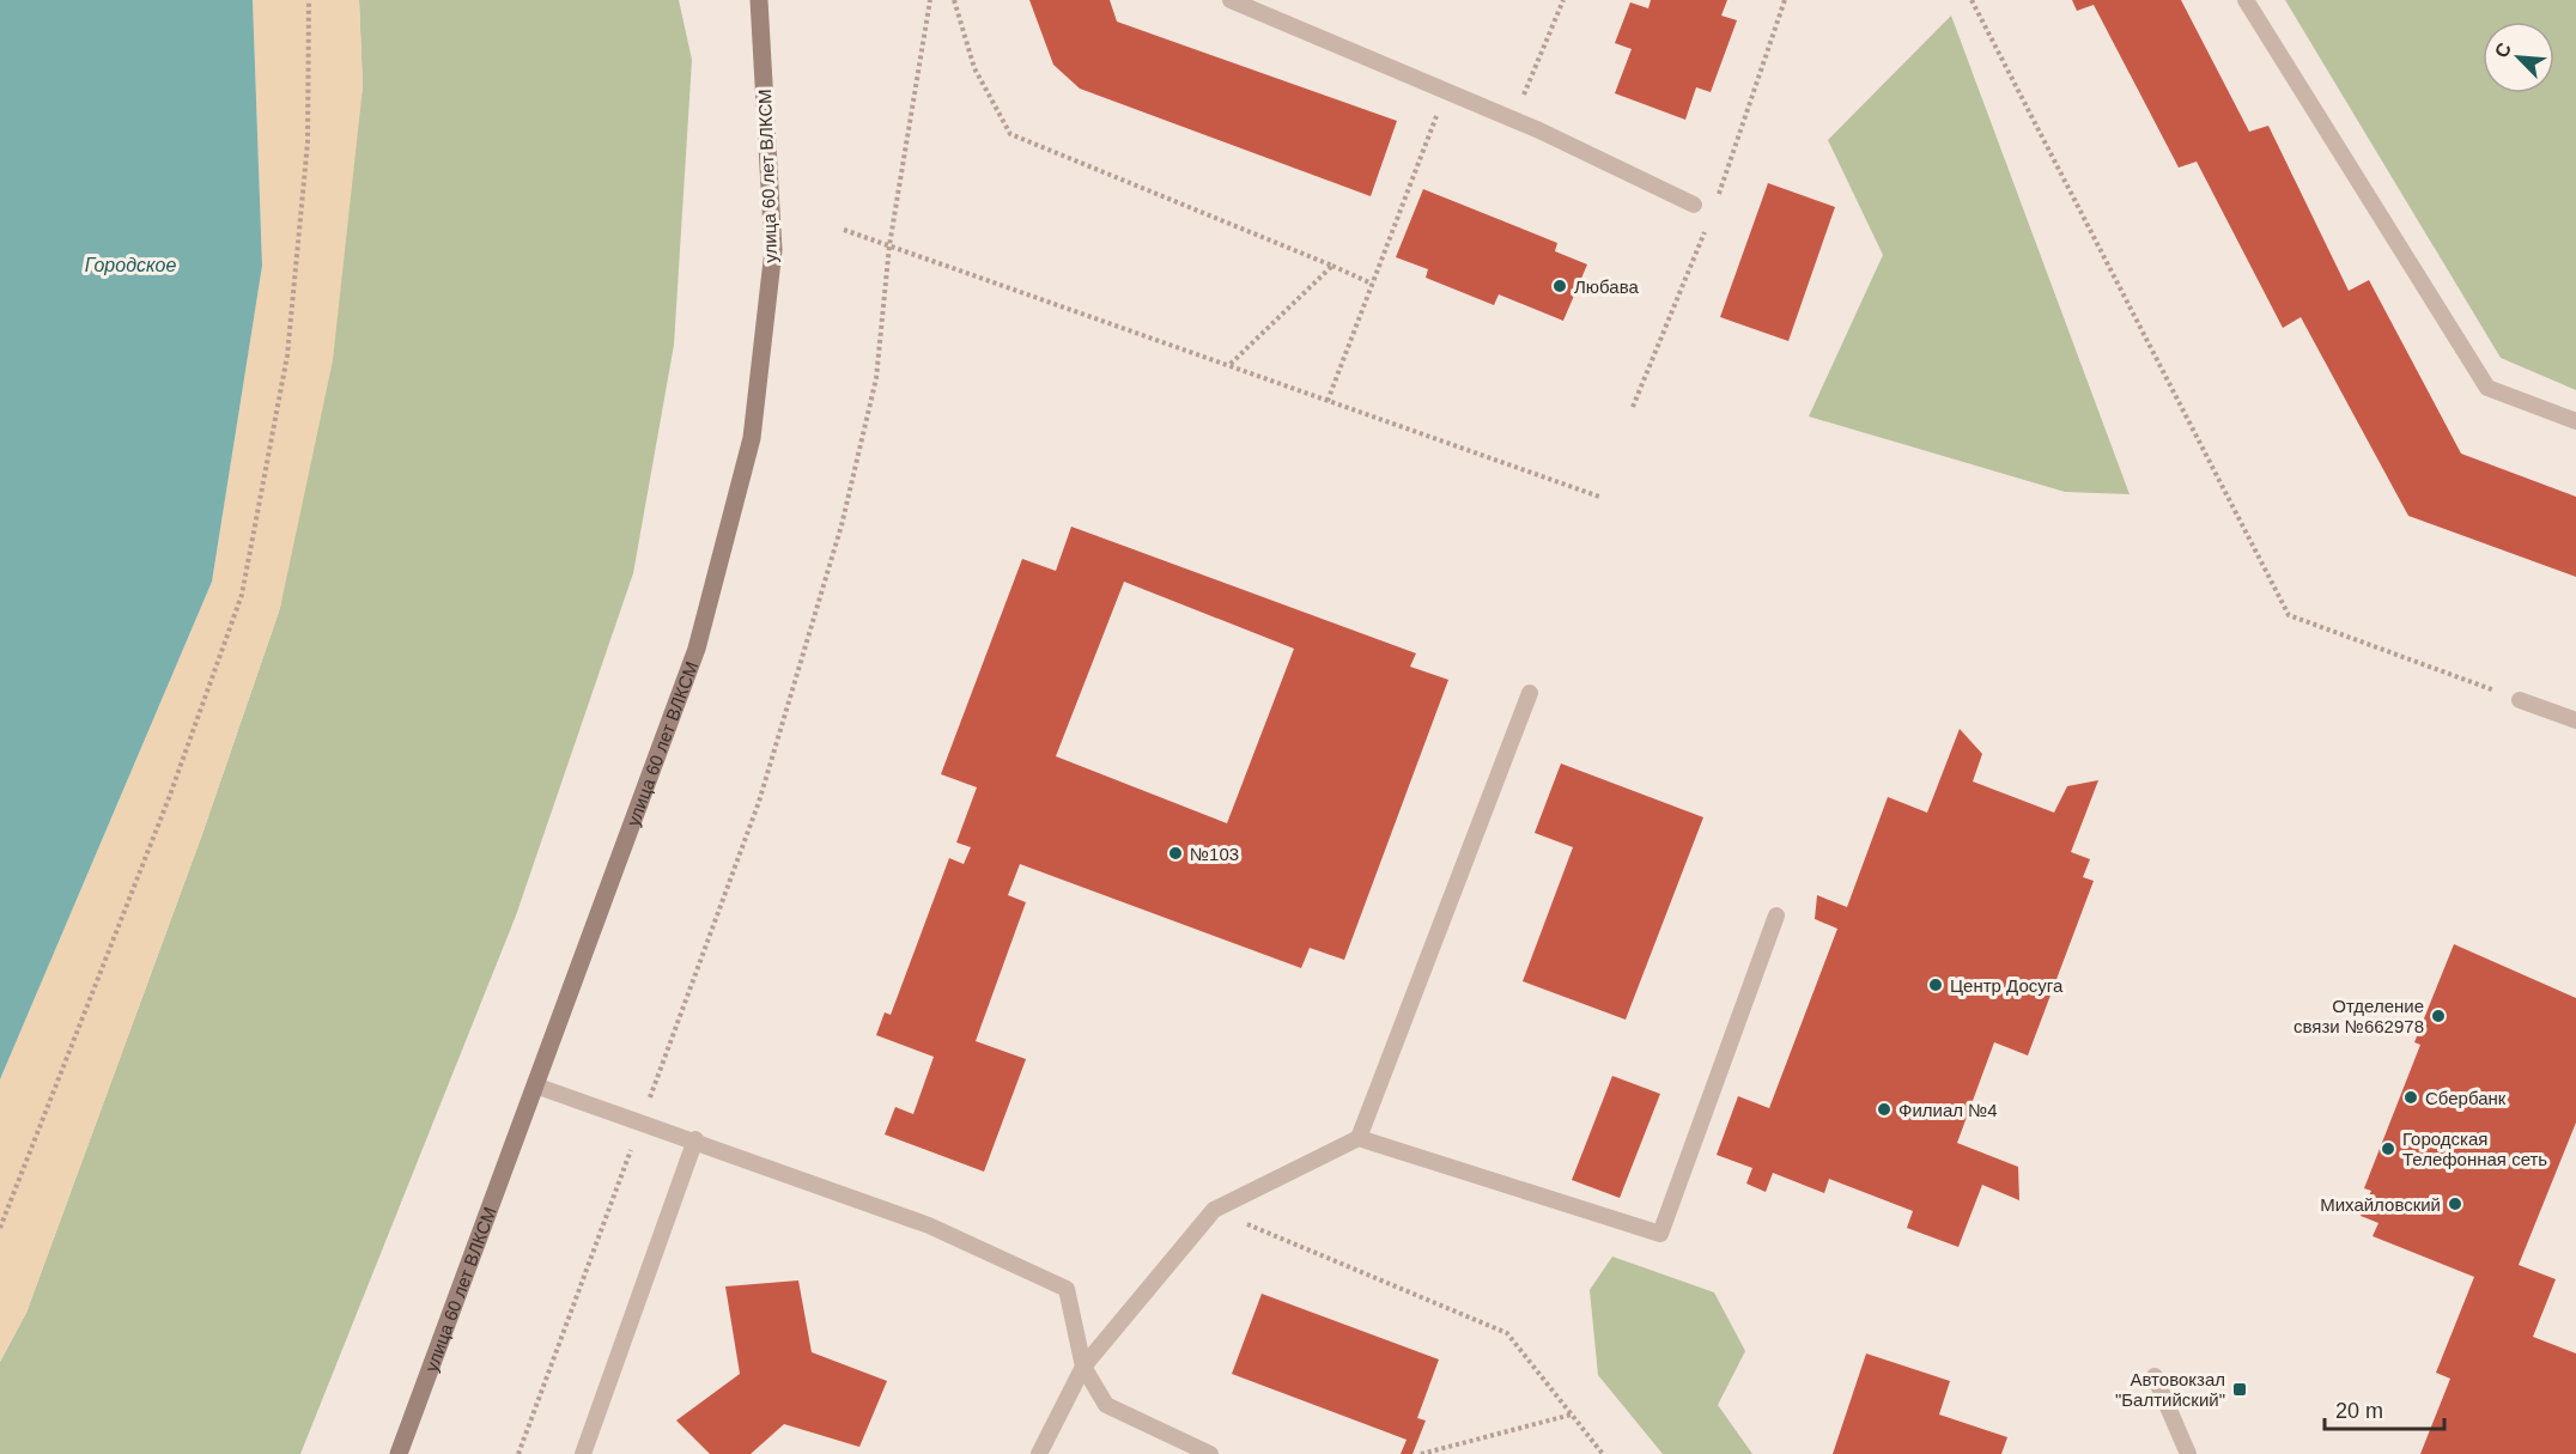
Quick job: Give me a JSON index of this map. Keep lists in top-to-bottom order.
{
  "streets": {
    "street": ["улица 60 лет ВЛКСМ"]
  },
  "water": ["Городское"],
  "places": {
    "other": [
      "Любава",
      "№103",
      "Центр Досуга",
      "Отделение связи №662978",
      "Сбербанк",
      "Филиал №4",
      "Городская Телефонная сеть",
      "Михайловский"
    ],
    "transit": ["Автовокзал \"Балтийский\""]
  },
  "scale_bar": "20 m",
  "north": "top left"
}
